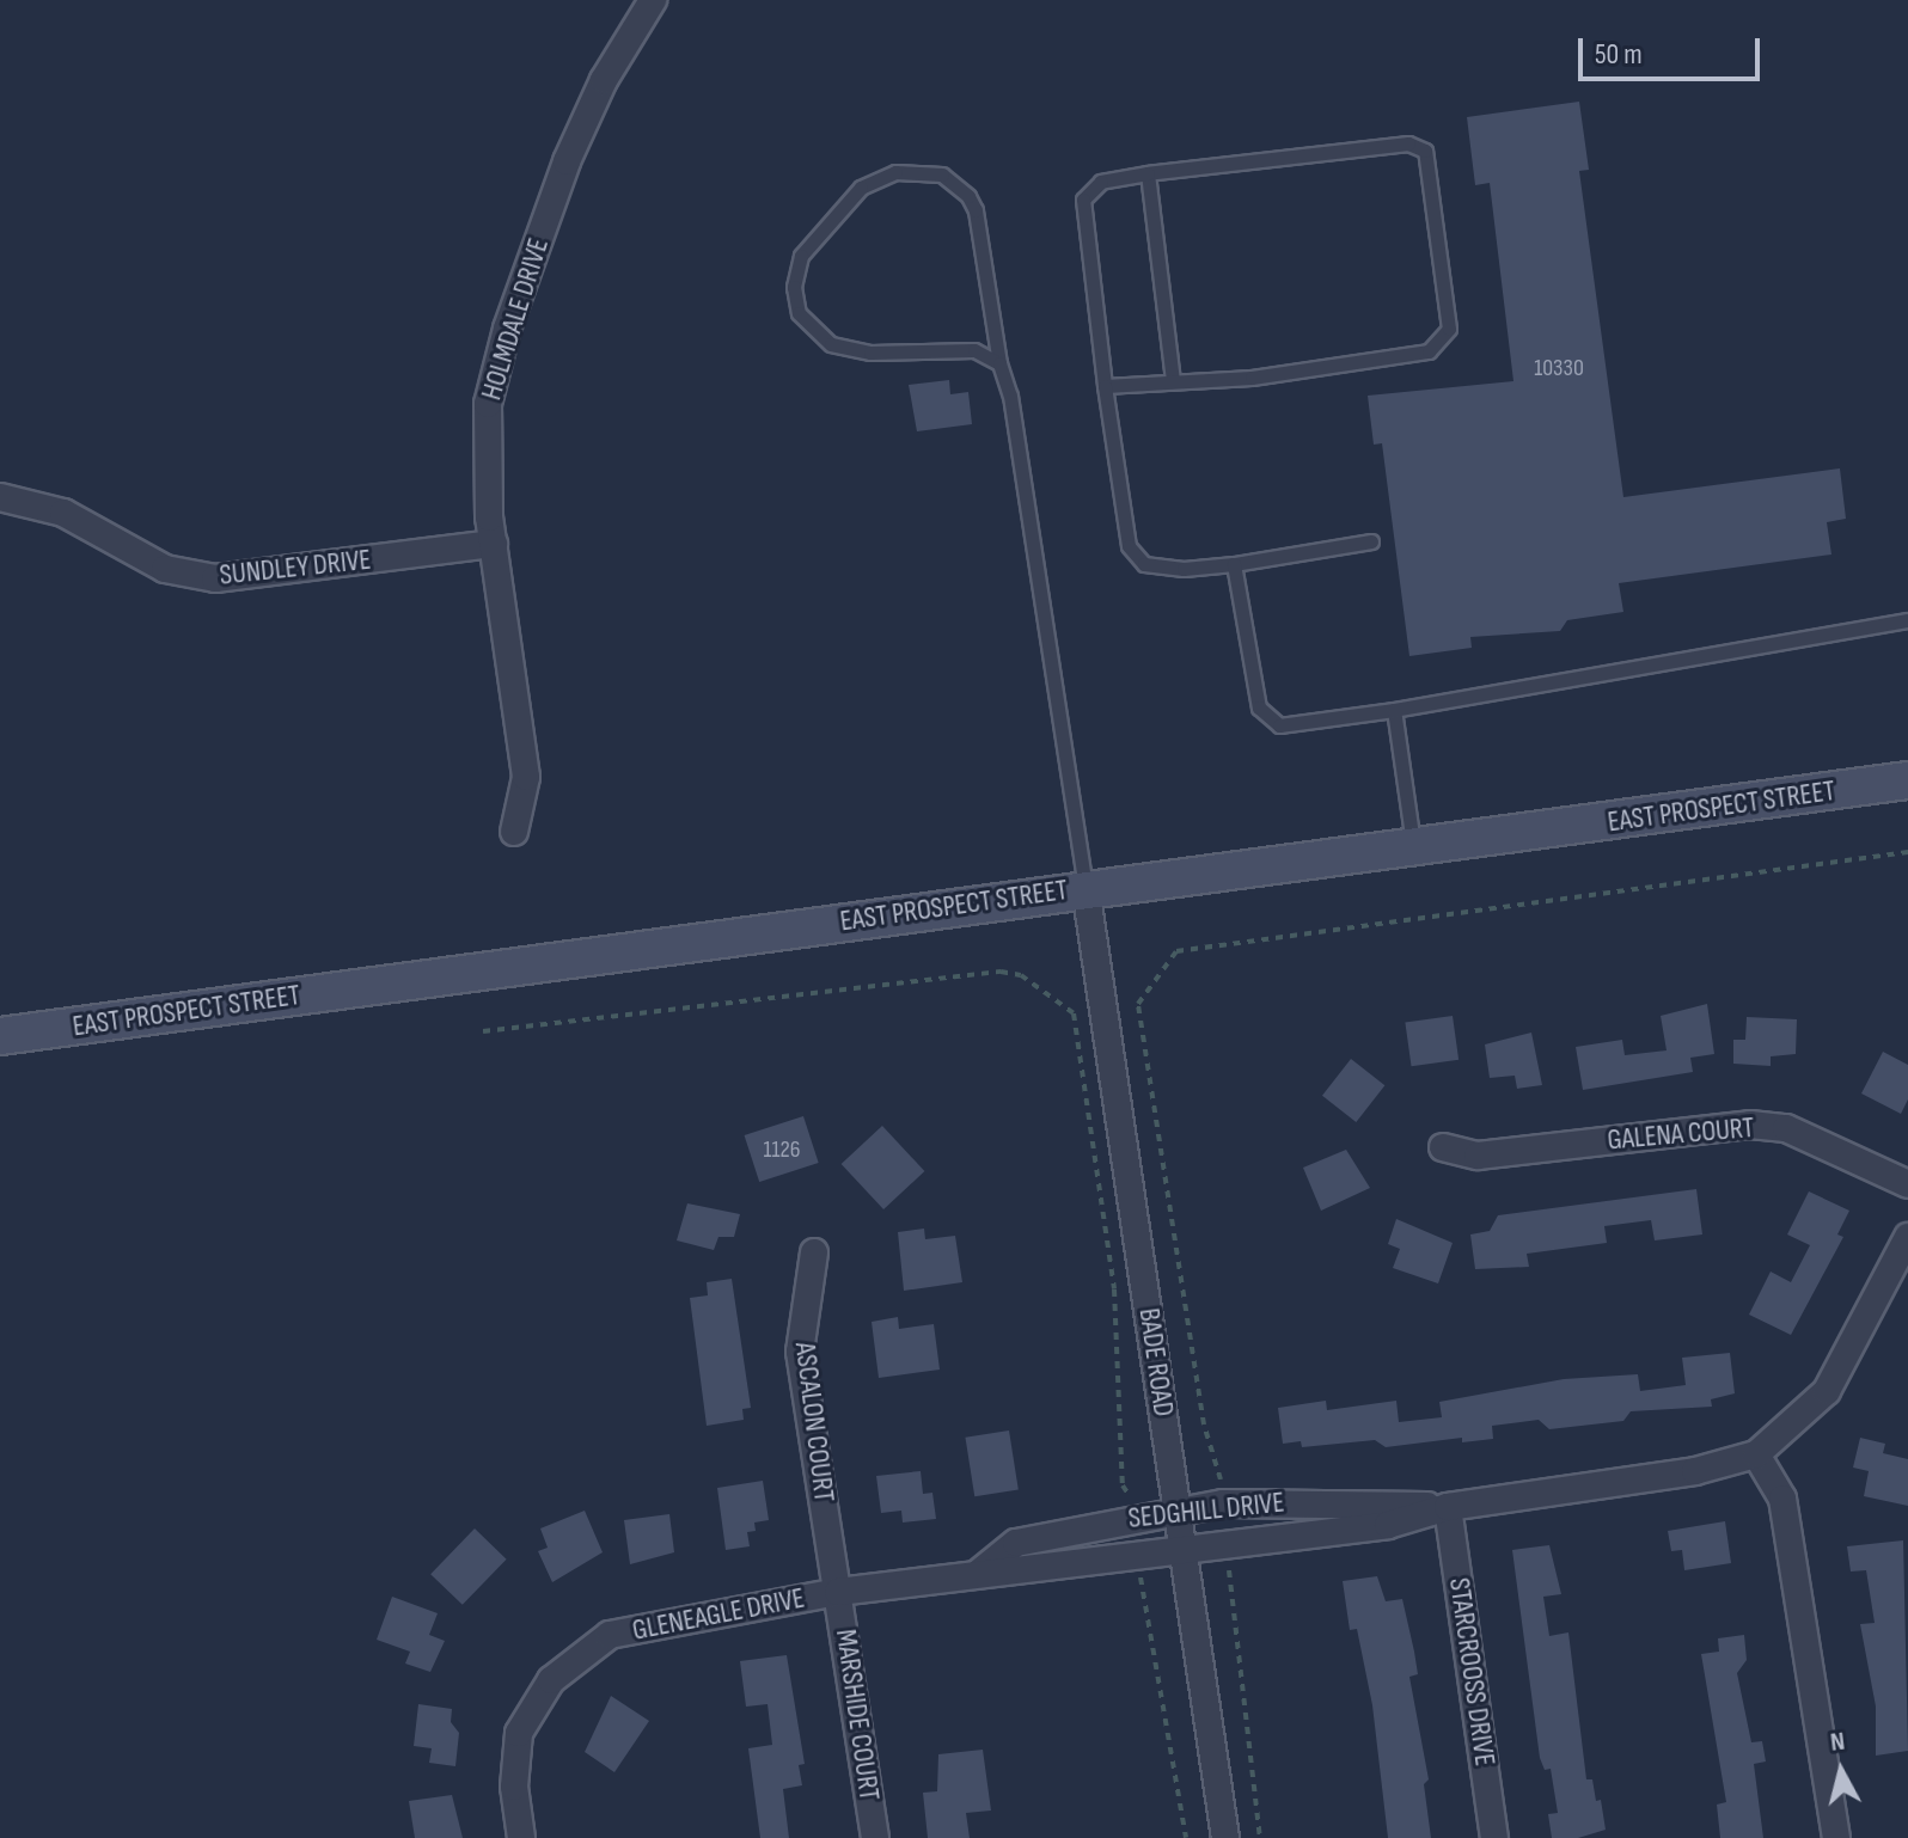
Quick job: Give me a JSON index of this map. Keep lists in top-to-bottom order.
{
  "streets": {
    "street": [
      "HOLMDALE DRIVE",
      "SUNDLEY DRIVE",
      "EAST PROSPECT STREET",
      "GALENA COURT",
      "BADE ROAD",
      "ASCALON COURT",
      "SEDGHILL DRIVE",
      "GLENEAGLE DRIVE",
      "STARCROOSS DRIVE",
      "MARSHIDE COURT"
    ]
  },
  "crossings": [
    ["HOLMDALE DRIVE", "SUNDLEY DRIVE"],
    ["EAST PROSPECT STREET", "BADE ROAD"],
    ["BADE ROAD", "SEDGHILL DRIVE"],
    ["ASCALON COURT", "SEDGHILL DRIVE"],
    ["ASCALON COURT", "GLENEAGLE DRIVE"],
    ["ASCALON COURT", "MARSHIDE COURT"],
    ["SEDGHILL DRIVE", "GLENEAGLE DRIVE"],
    ["SEDGHILL DRIVE", "STARCROOSS DRIVE"],
    ["SEDGHILL DRIVE", "MARSHIDE COURT"],
    ["GLENEAGLE DRIVE", "MARSHIDE COURT"]
  ],
  "house_numbers": ["10330", "1126"],
  "scale_bar": "50 m",
  "north": "top"
}
